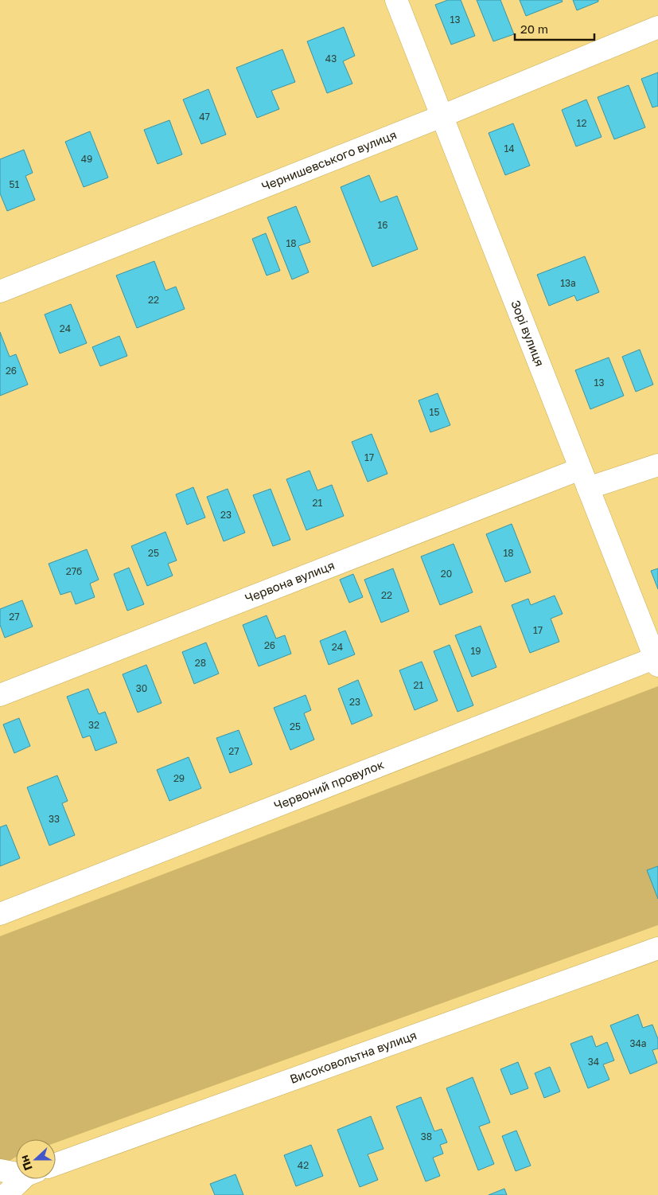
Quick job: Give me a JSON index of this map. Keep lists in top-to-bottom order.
{
  "streets": {
    "street": [
      "Чернишевського вулиця",
      "Зорі вулиця",
      "Червона вулиця",
      "Червоний провулок",
      "Високовольтна вулиця"
    ]
  },
  "crossings": [
    ["Чернишевського вулиця", "Зорі вулиця"],
    ["Зорі вулиця", "Червона вулиця"],
    ["Зорі вулиця", "Червоний провулок"]
  ],
  "house_numbers": [
    "13",
    "43",
    "47",
    "12",
    "14",
    "49",
    "51",
    "16",
    "18",
    "13а",
    "22",
    "24",
    "26",
    "13",
    "15",
    "17",
    "21",
    "23",
    "25",
    "18",
    "27б",
    "20",
    "22",
    "27",
    "17",
    "26",
    "24",
    "19",
    "28",
    "21",
    "30",
    "23",
    "32",
    "25",
    "27",
    "29",
    "33",
    "34а",
    "34",
    "38",
    "42"
  ],
  "scale_bar": "20 m",
  "north": "left"
}
